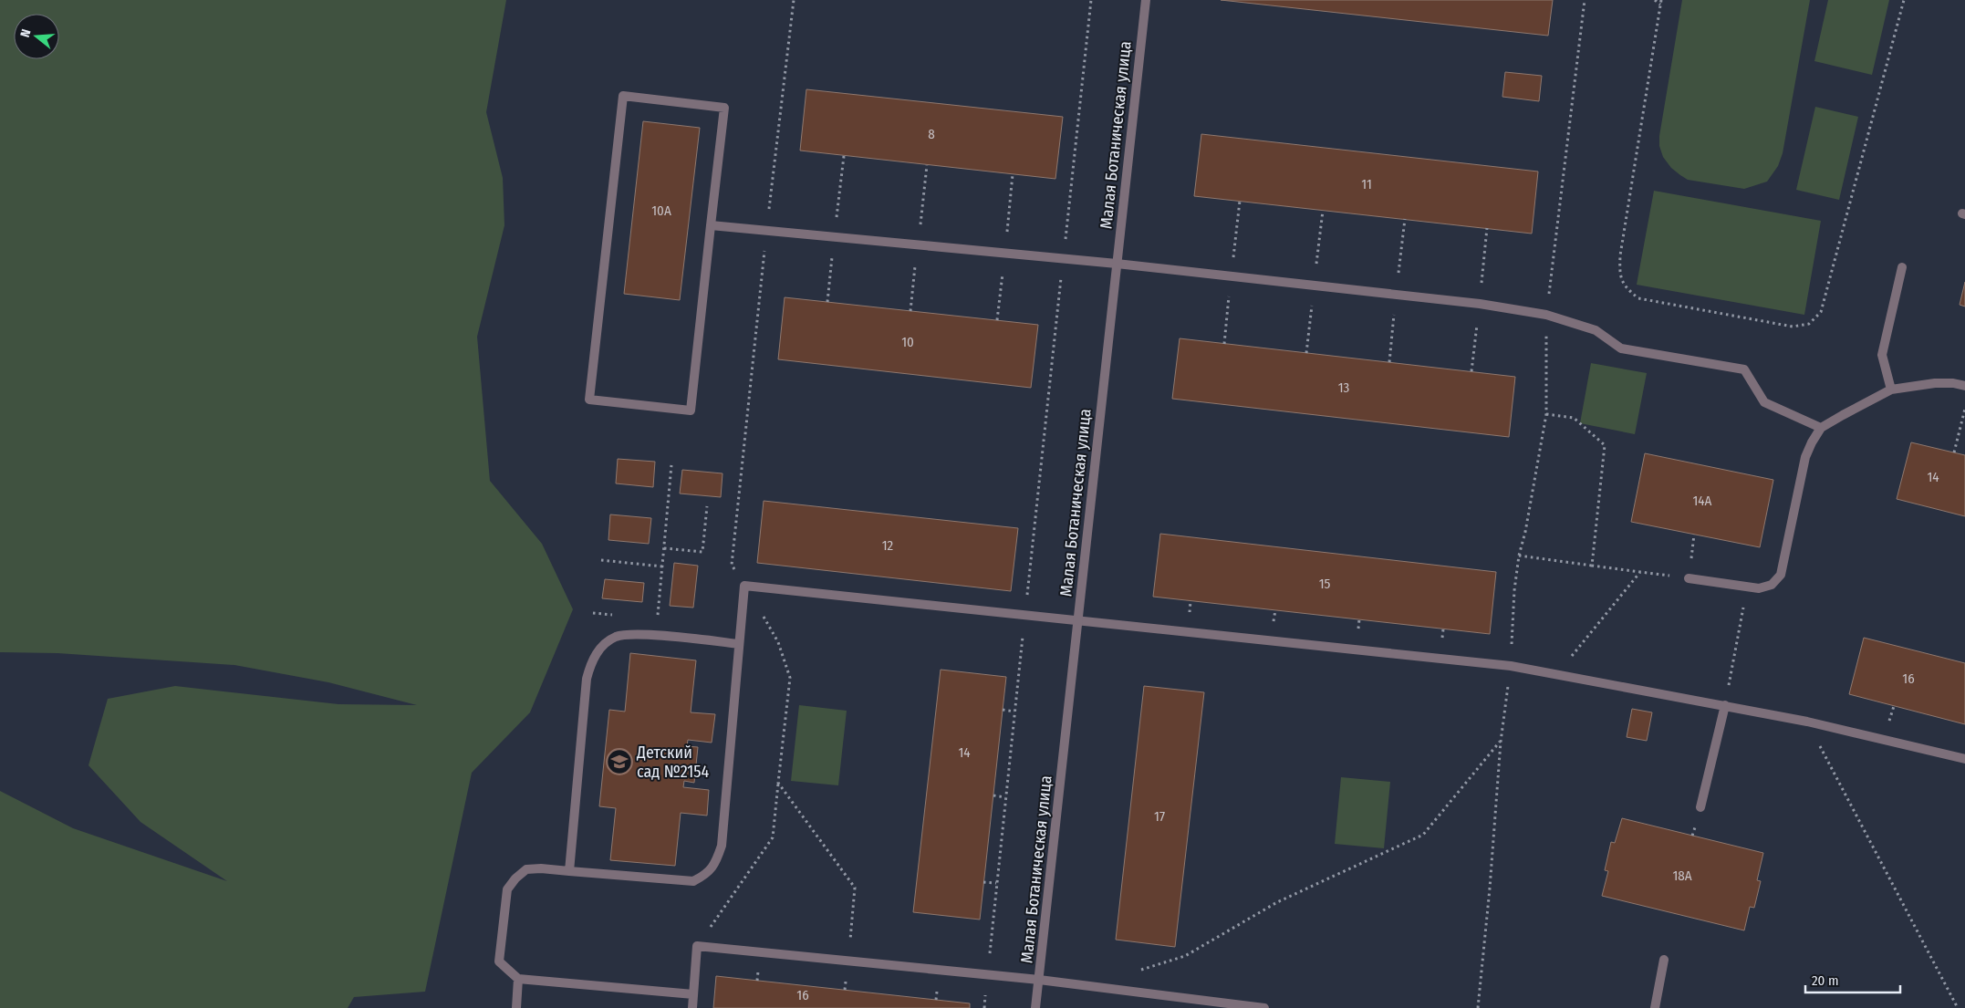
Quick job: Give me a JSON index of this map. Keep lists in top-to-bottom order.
{
  "streets": {
    "street": ["Малая Ботаническая улица"]
  },
  "places": {
    "school or university": ["Детский сад №2154"]
  },
  "house_numbers": [
    "8",
    "11",
    "10А",
    "10",
    "13",
    "14",
    "14А",
    "12",
    "15",
    "16",
    "14",
    "17",
    "18А",
    "16"
  ],
  "scale_bar": "20 m",
  "north": "left"
}
